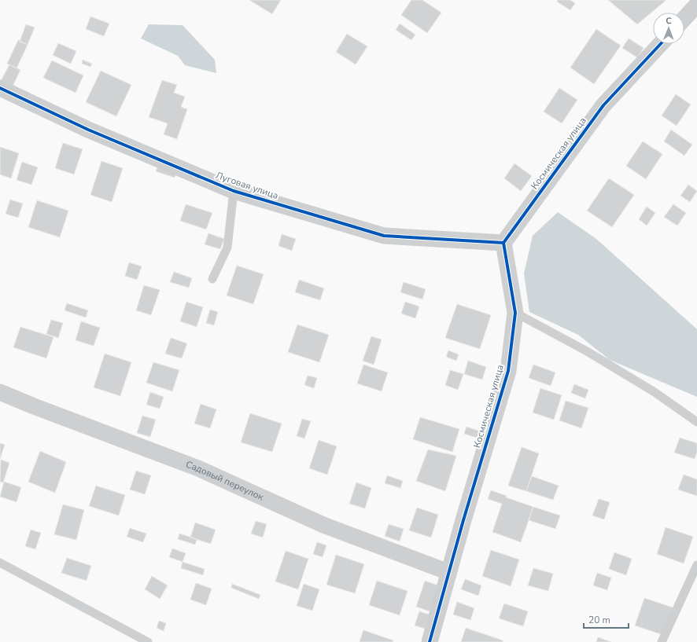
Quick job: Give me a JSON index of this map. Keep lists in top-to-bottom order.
{
  "streets": {
    "street": ["Космическая улица", "Луговая улица", "Садовый переулок"]
  },
  "crossings": [
    ["Космическая улица", "Луговая улица"],
    ["Космическая улица", "Садовый переулок"]
  ],
  "scale_bar": "20 m",
  "north": "top"
}
